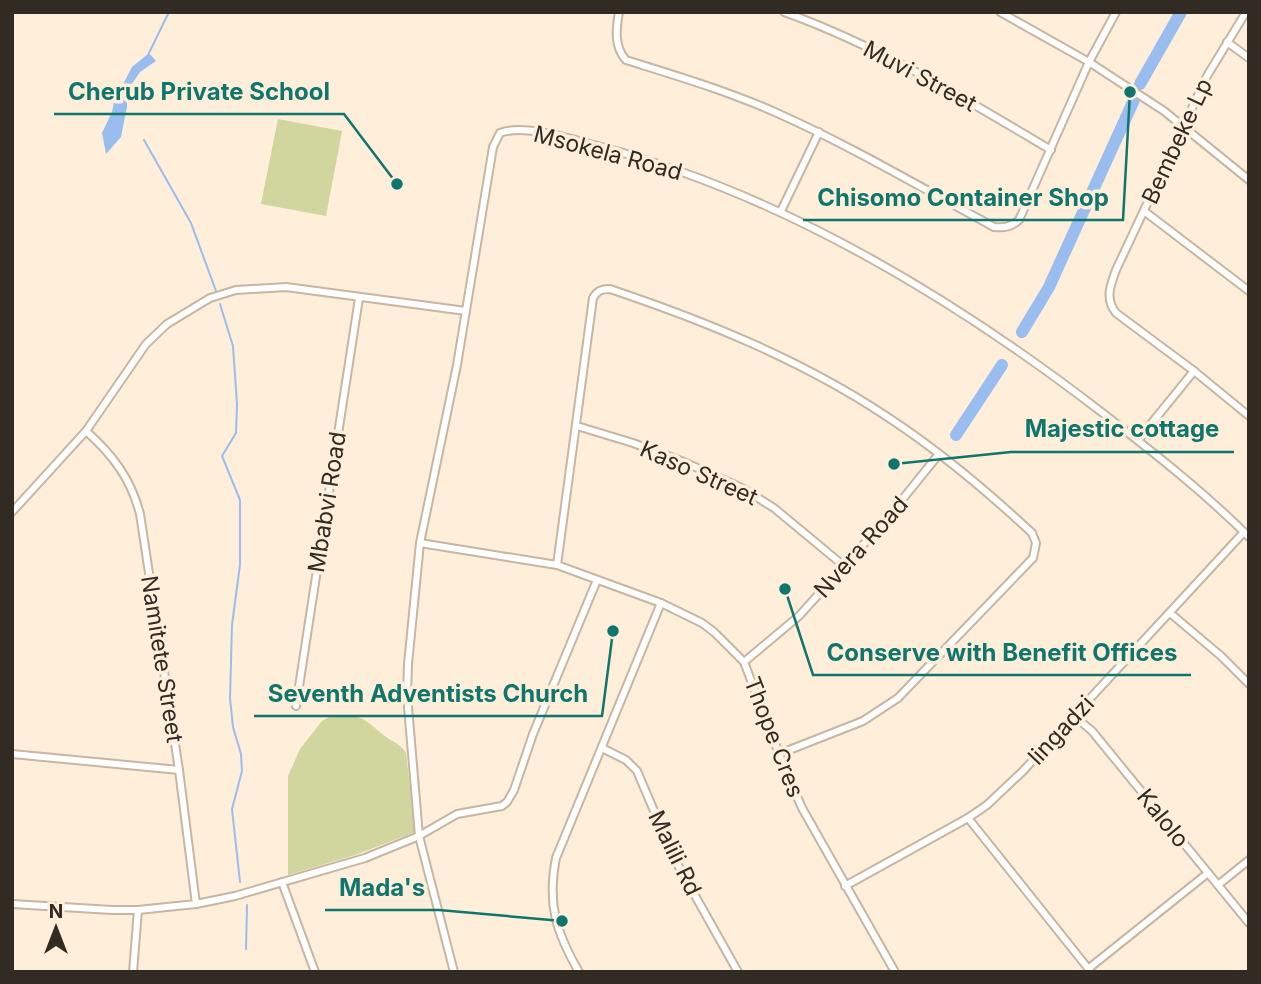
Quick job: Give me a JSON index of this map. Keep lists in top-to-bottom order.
{
  "streets": {
    "street": [
      "Muvi Street",
      "Bembeke Lp",
      "Msokela Road",
      "Kaso Street",
      "Mbabvi Road",
      "Nvera Road",
      "Namitete Street",
      "lingadzi",
      "Thope Cres",
      "Kalolo",
      "Malili Rd"
    ]
  },
  "crossings": [
    ["Msokela Road", "lingadzi"],
    ["Msokela Road", "Thope Cres"],
    ["Kaso Street", "Nvera Road"],
    ["Nvera Road", "Thope Cres"],
    ["lingadzi", "Thope Cres"],
    ["lingadzi", "Kalolo"]
  ],
  "places": [
    "Chisomo Container Shop",
    "Cherub Private School",
    "Majestic cottage",
    "Conserve with Benefit Offices",
    "Seventh Adventists Church",
    "Mada's"
  ],
  "north": "top"
}
